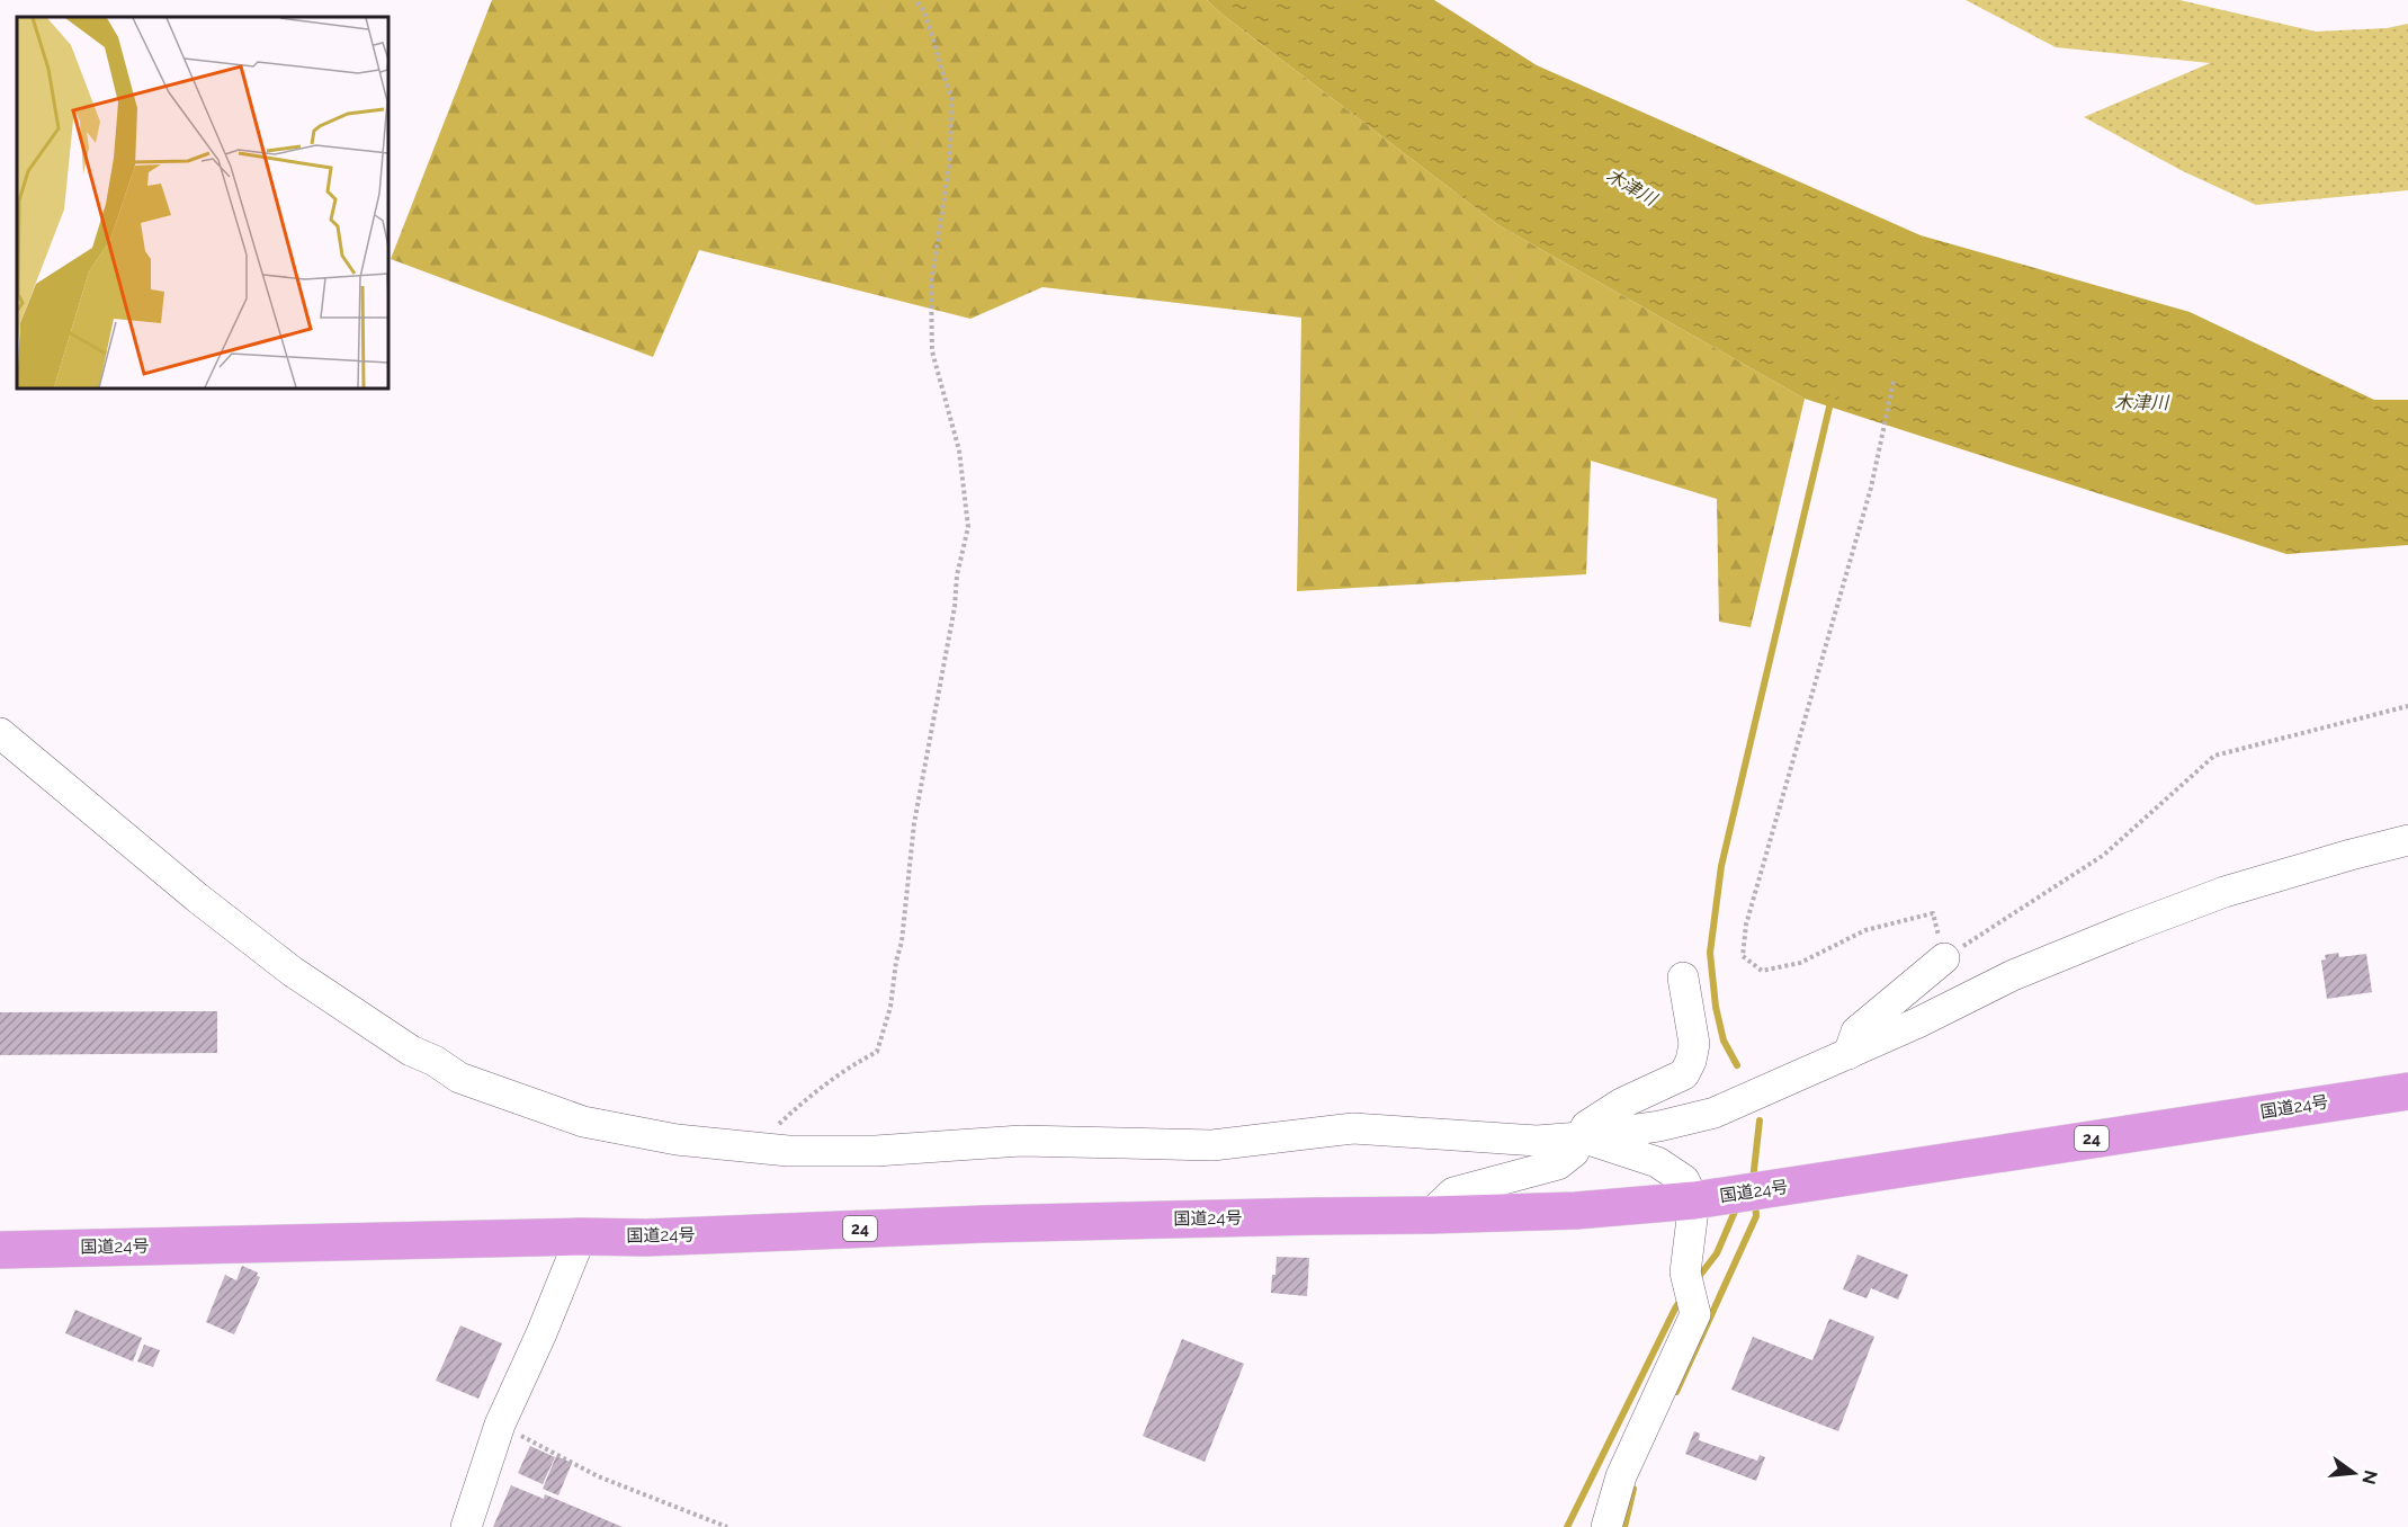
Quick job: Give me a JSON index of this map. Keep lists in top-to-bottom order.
{
  "streets": {
    "highway": ["国道24号", "24"]
  },
  "water": ["木津川"],
  "north": "right"
}
